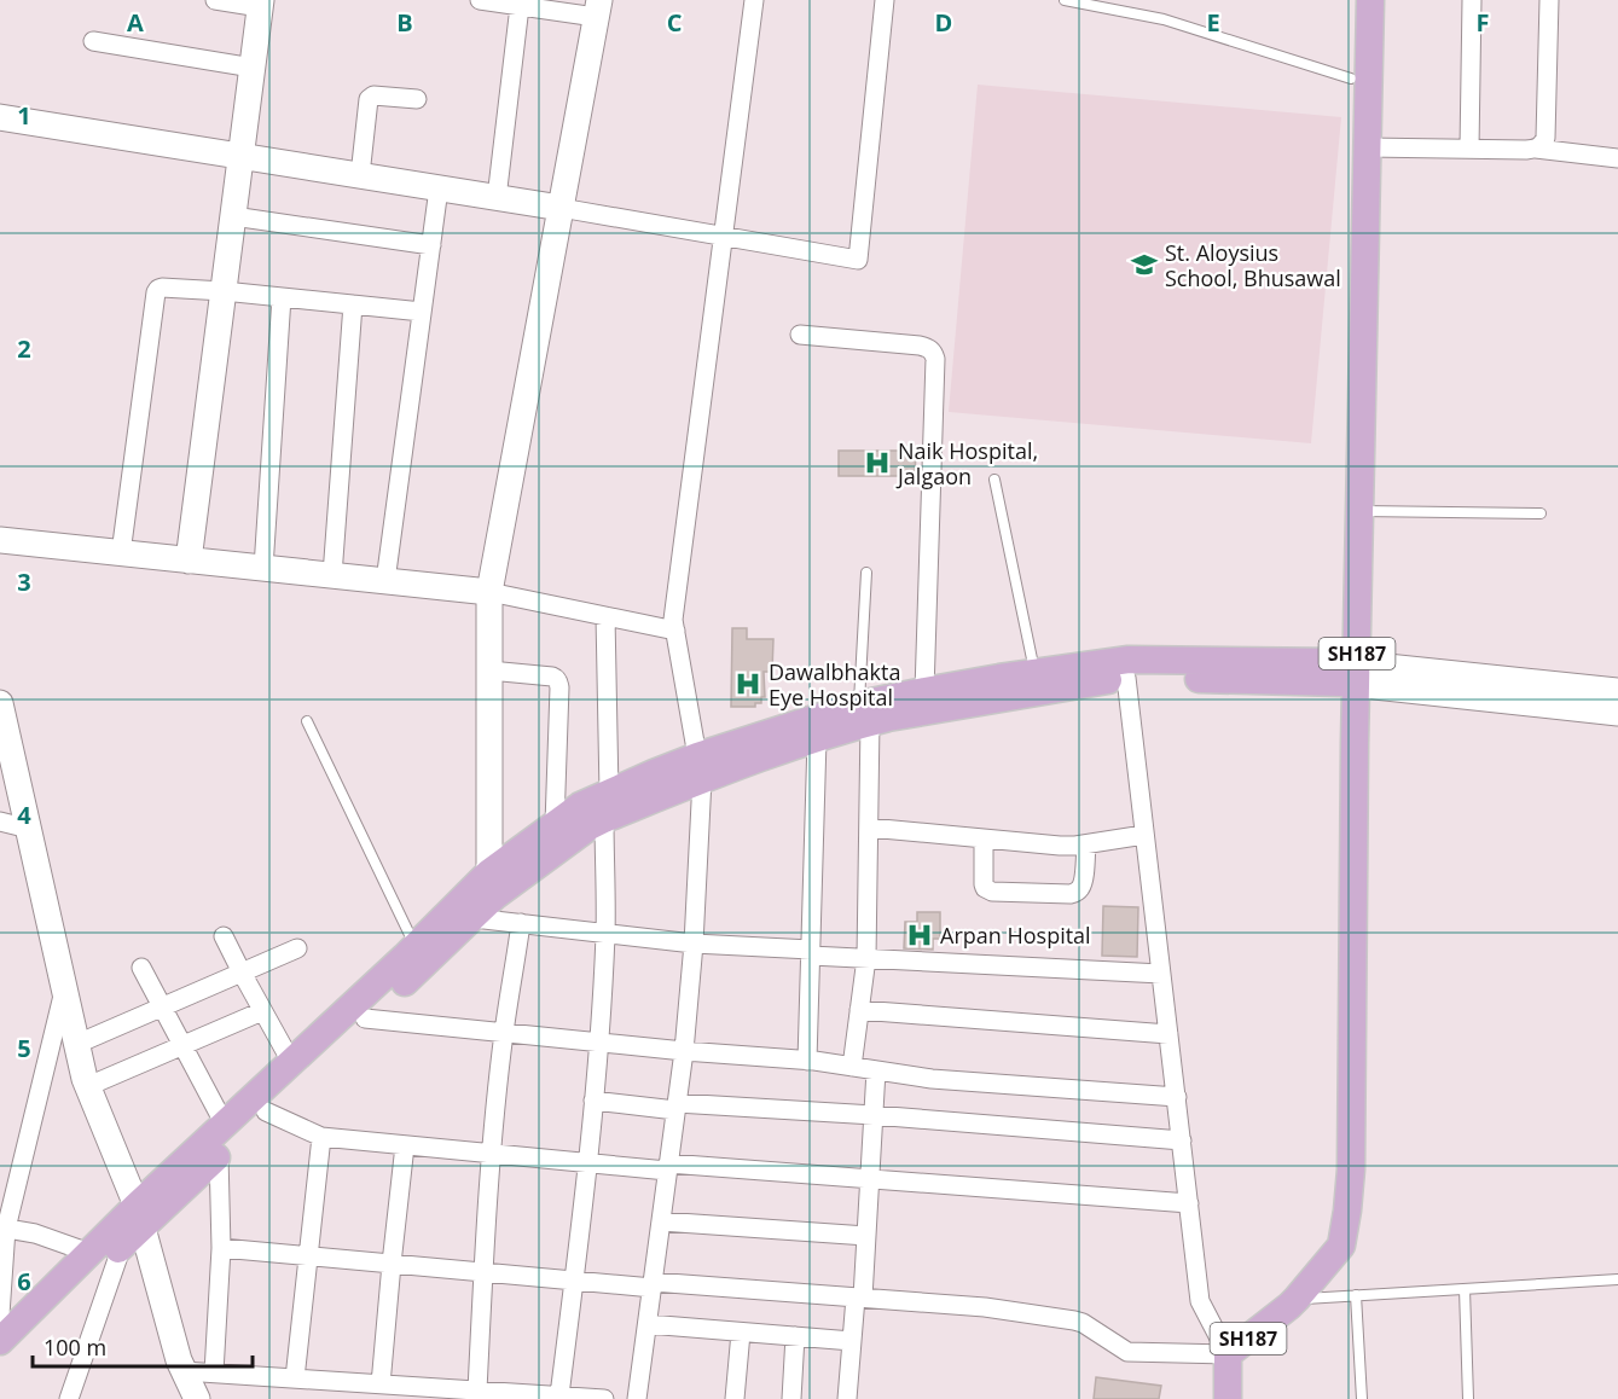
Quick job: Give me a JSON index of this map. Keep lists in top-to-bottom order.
{
  "streets": {
    "main road": ["SH187"]
  },
  "places": {
    "school or university": ["St. Aloysius School, Bhusawal"],
    "hospital": ["Naik Hospital, Jalgaon", "Dawalbhakta Eye Hospital", "Arpan Hospital"]
  },
  "scale_bar": "100 m",
  "grid": {
    "columns": [
      "A",
      "B",
      "C",
      "D",
      "E",
      "F"
    ],
    "rows": [
      "1",
      "2",
      "3",
      "4",
      "5",
      "6"
    ]
  }
}
